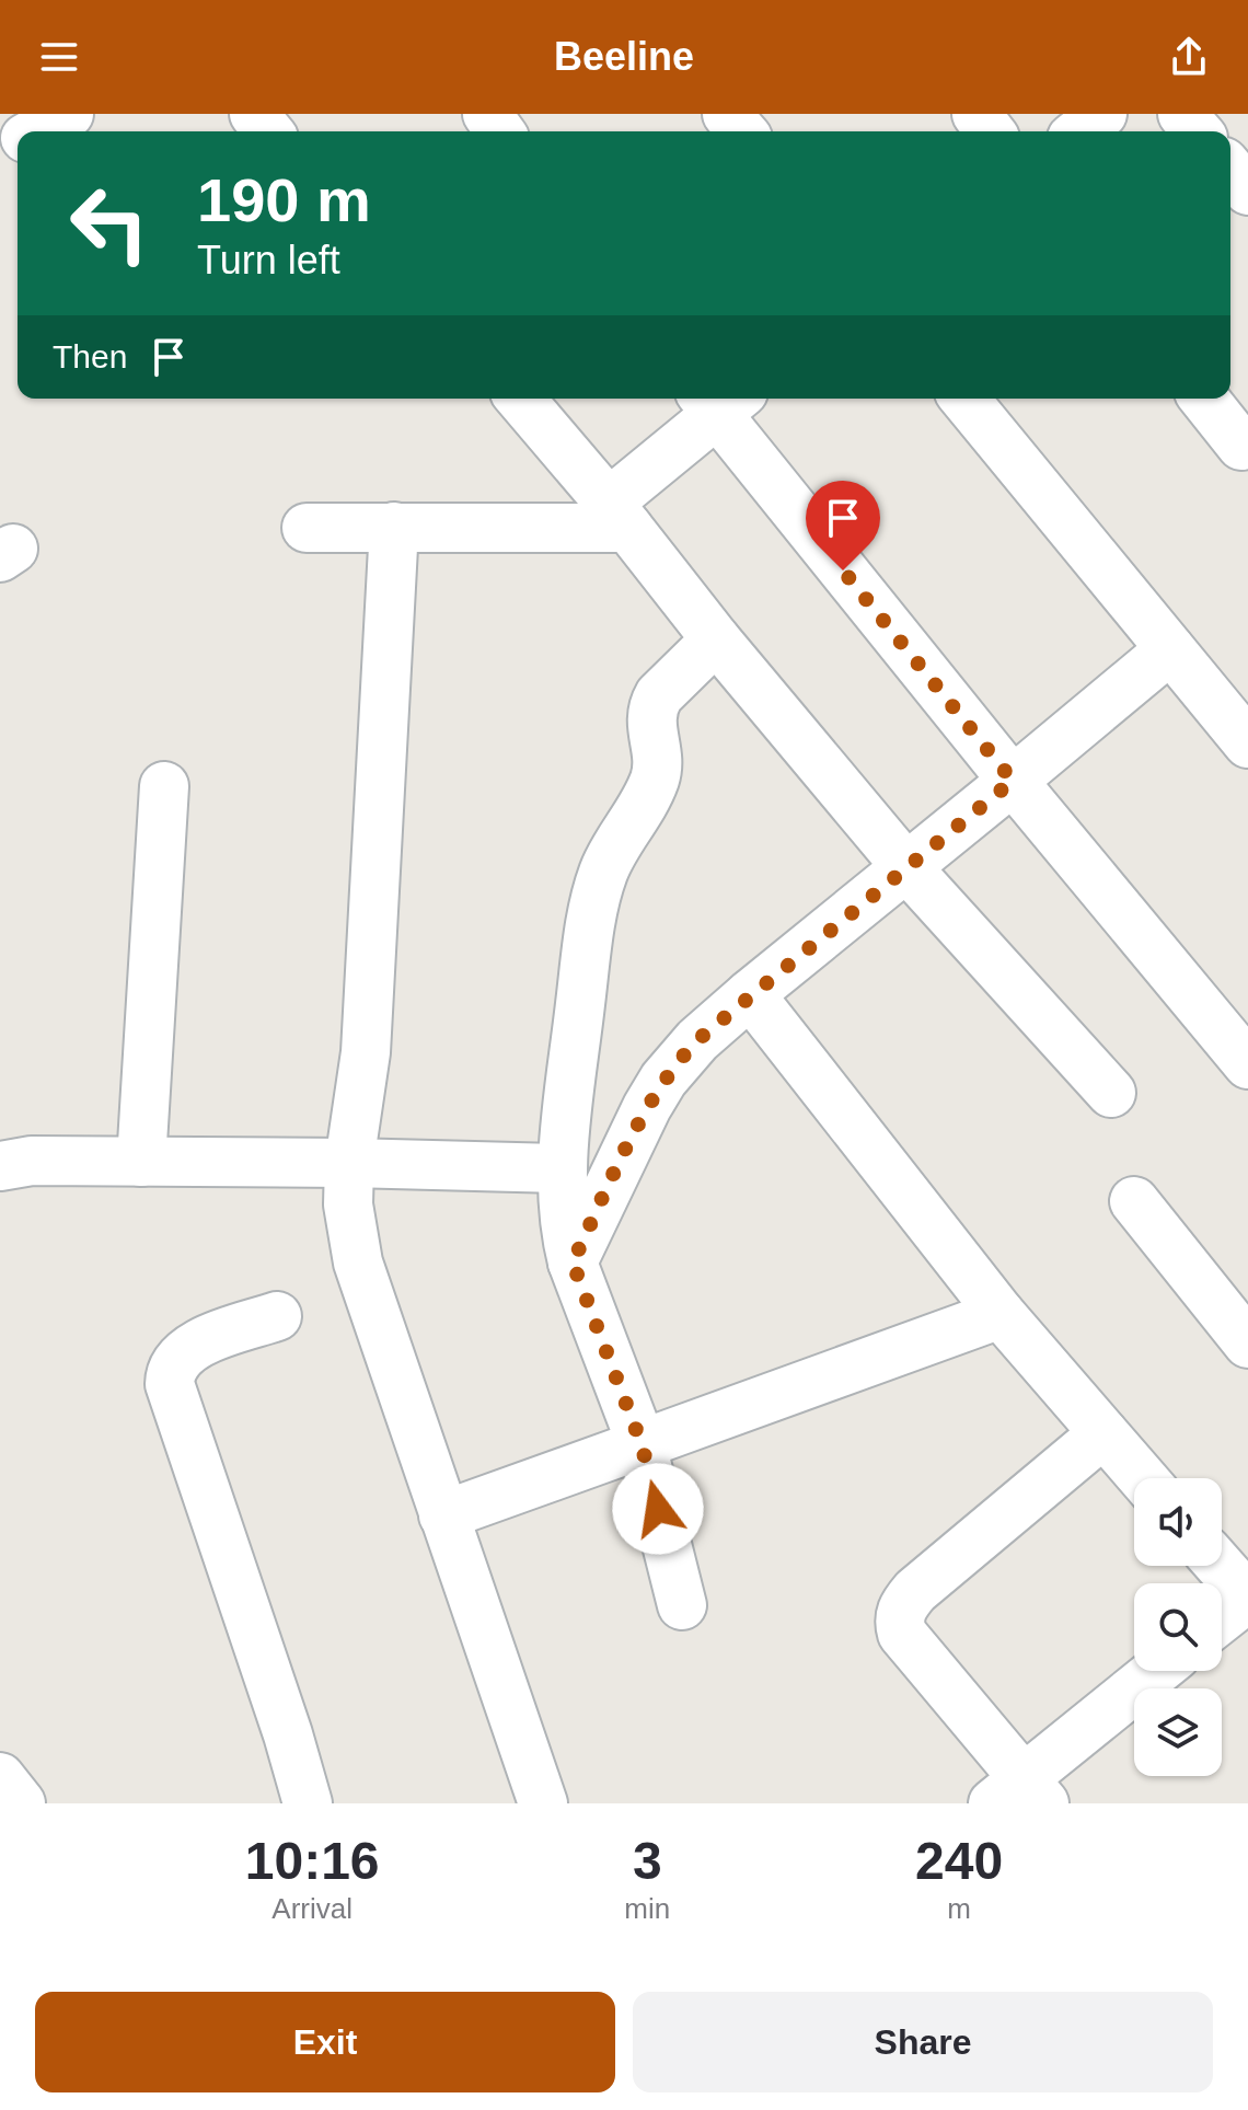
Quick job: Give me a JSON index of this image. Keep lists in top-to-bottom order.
{
  "page": {
    "header": "Beeline",
    "turn": ["190 m", "Turn left"],
    "then": "Then",
    "eta": [
      "10:16",
      "Arrival",
      "3",
      "min",
      "240",
      "m"
    ],
    "buttons": ["Exit", "Share"]
  }
}
